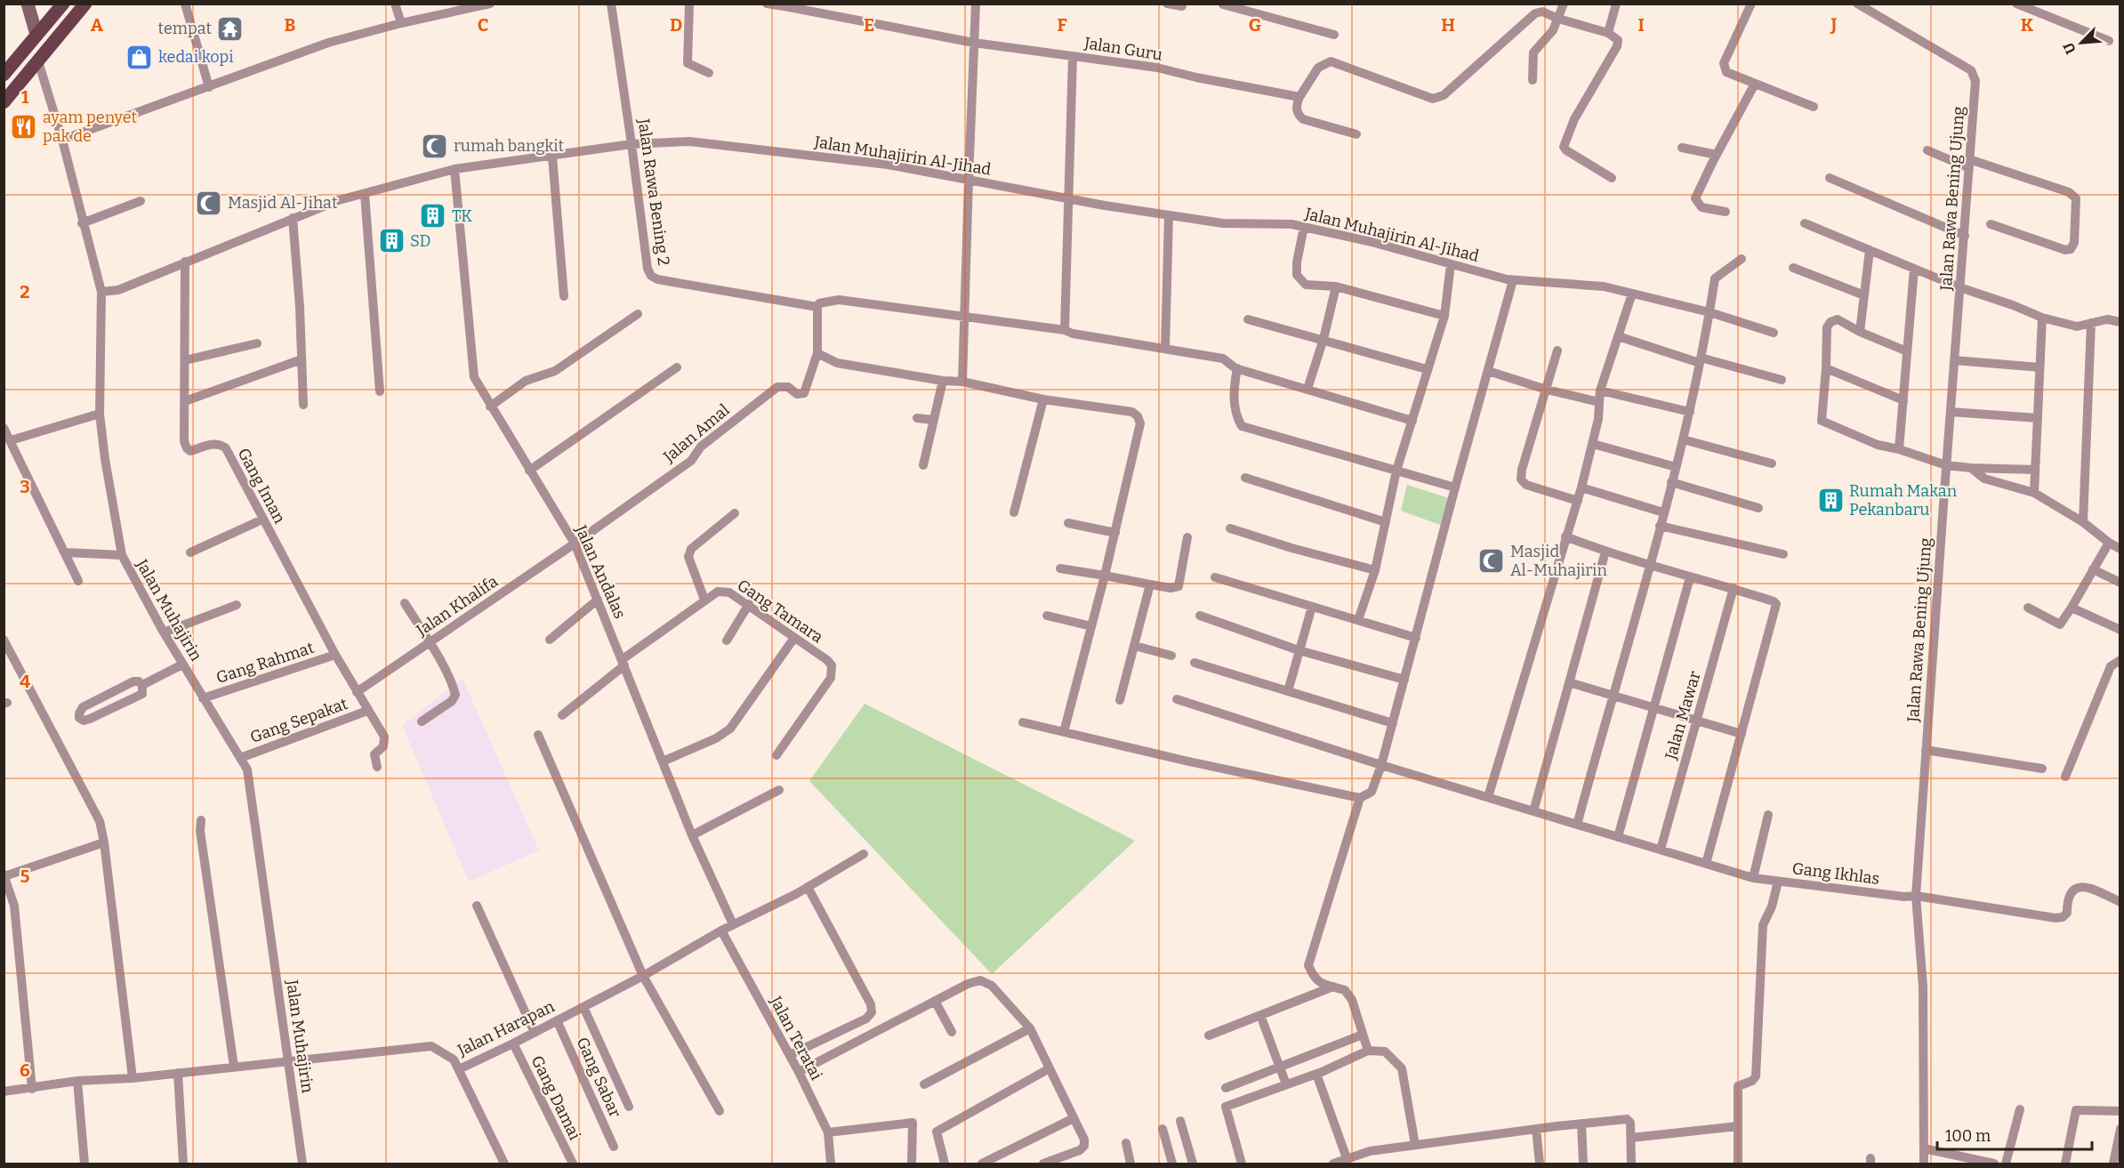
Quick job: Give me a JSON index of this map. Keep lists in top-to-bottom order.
{
  "streets": {
    "street": [
      "Jalan Guru",
      "Jalan Muhajirin Al-Jihad",
      "Jalan Rawa Bening 2",
      "Jalan Rawa Bening Ujung",
      "Jalan Amal",
      "Gang Iman",
      "Jalan Andalas",
      "Jalan Khalifa",
      "Jalan Muhajirin",
      "Gang Tamara",
      "Gang Rahmat",
      "Jalan Mawar",
      "Gang Sepakat",
      "Gang Ikhlas",
      "Jalan Harapan",
      "Jalan Teratai",
      "Gang Sabar",
      "Gang Damai"
    ]
  },
  "crossings": [
    ["Jalan Muhajirin Al-Jihad", "Jalan Rawa Bening 2"],
    ["Jalan Muhajirin Al-Jihad", "Gang Iman"],
    ["Jalan Muhajirin Al-Jihad", "Jalan Andalas"],
    ["Jalan Muhajirin Al-Jihad", "Jalan Muhajirin"],
    ["Jalan Rawa Bening Ujung", "Gang Ikhlas"],
    ["Jalan Amal", "Jalan Andalas"],
    ["Jalan Amal", "Jalan Khalifa"],
    ["Gang Iman", "Jalan Khalifa"],
    ["Gang Iman", "Gang Rahmat"],
    ["Gang Iman", "Gang Sepakat"],
    ["Jalan Andalas", "Jalan Khalifa"],
    ["Jalan Andalas", "Gang Tamara"],
    ["Jalan Andalas", "Jalan Harapan"],
    ["Jalan Muhajirin", "Gang Rahmat"],
    ["Jalan Muhajirin", "Gang Sepakat"],
    ["Jalan Muhajirin", "Jalan Harapan"],
    ["Jalan Mawar", "Gang Ikhlas"],
    ["Jalan Harapan", "Jalan Teratai"],
    ["Jalan Harapan", "Gang Sabar"],
    ["Jalan Harapan", "Gang Damai"]
  ],
  "places": {
    "temple": ["tempat"],
    "shop": ["kedai kopi"],
    "restaurant": ["ayam penyet pak de"],
    "mosque": ["rumah bangkit", "Masjid Al-Jihat", "Masjid Al-Muhajirin"],
    "building": ["TK", "SD", "Rumah Makan Pekanbaru"]
  },
  "scale_bar": "100 m",
  "north": "bottom left",
  "grid": {
    "columns": [
      "A",
      "B",
      "C",
      "D",
      "E",
      "F",
      "G",
      "H",
      "I",
      "J",
      "K"
    ],
    "rows": [
      "1",
      "2",
      "3",
      "4",
      "5",
      "6"
    ]
  }
}
